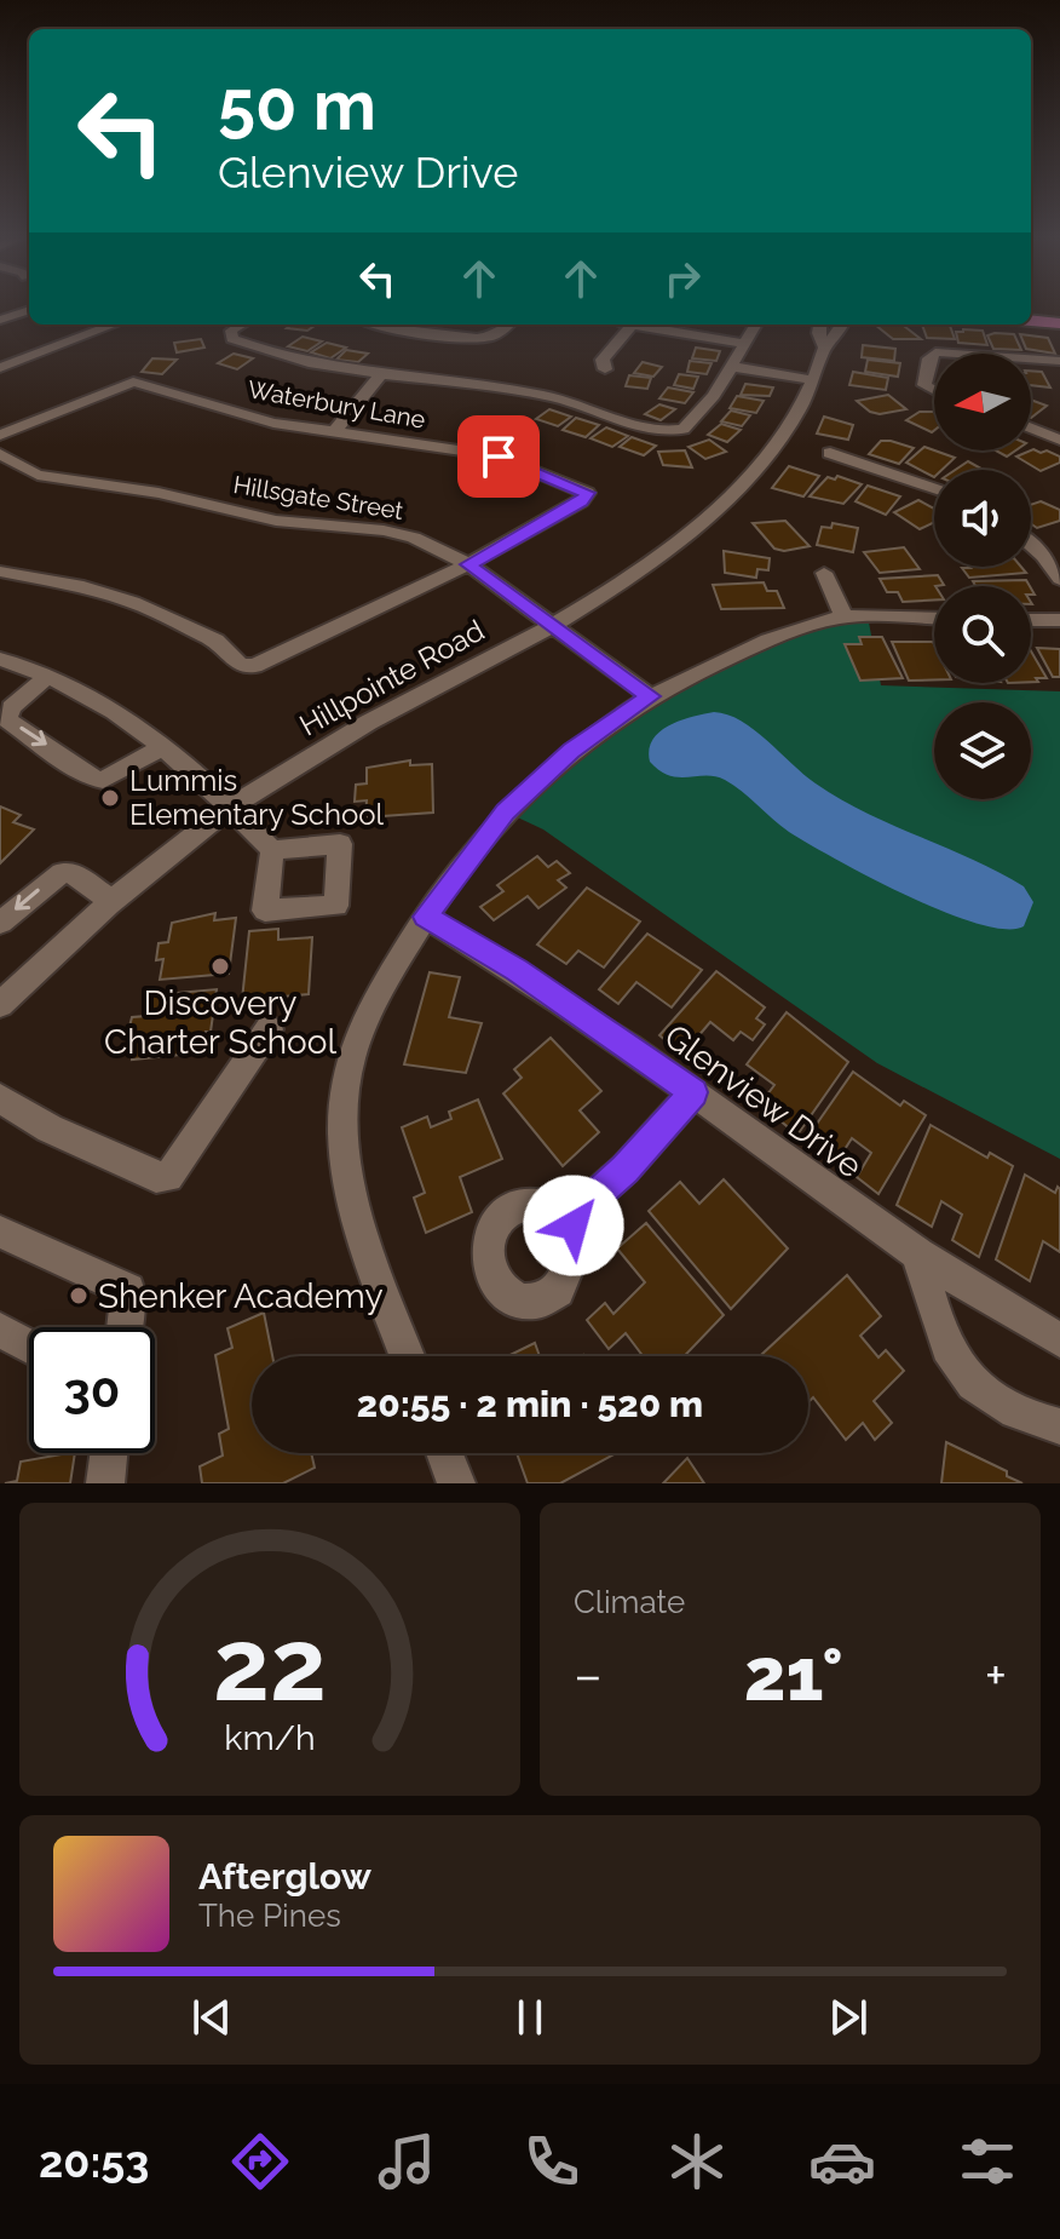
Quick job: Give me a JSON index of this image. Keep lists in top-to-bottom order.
{
  "streets": {
    "street": [
      "Waterbury Lane",
      "Hillsgate Street",
      "Hillpointe Road",
      "Glenview Drive"
    ]
  },
  "crossings": [
    ["Waterbury Lane", "Hillsgate Street"],
    ["Hillsgate Street", "Hillpointe Road"]
  ],
  "places": ["Lummis Elementary School", "Discovery Charter School", "Shenker Academy"],
  "north": "left",
  "page": {
    "turn": ["50 m", "Glenview Drive"],
    "limit": "30",
    "trip": "20:55 · 2 min · 520 m",
    "tile": "Climate",
    "heat": ["−", "21°", "+"],
    "song": ["Afterglow", "The Pines"],
    "tabs": "20:53",
    "gauge": ["22", "km/h"]
  }
}
